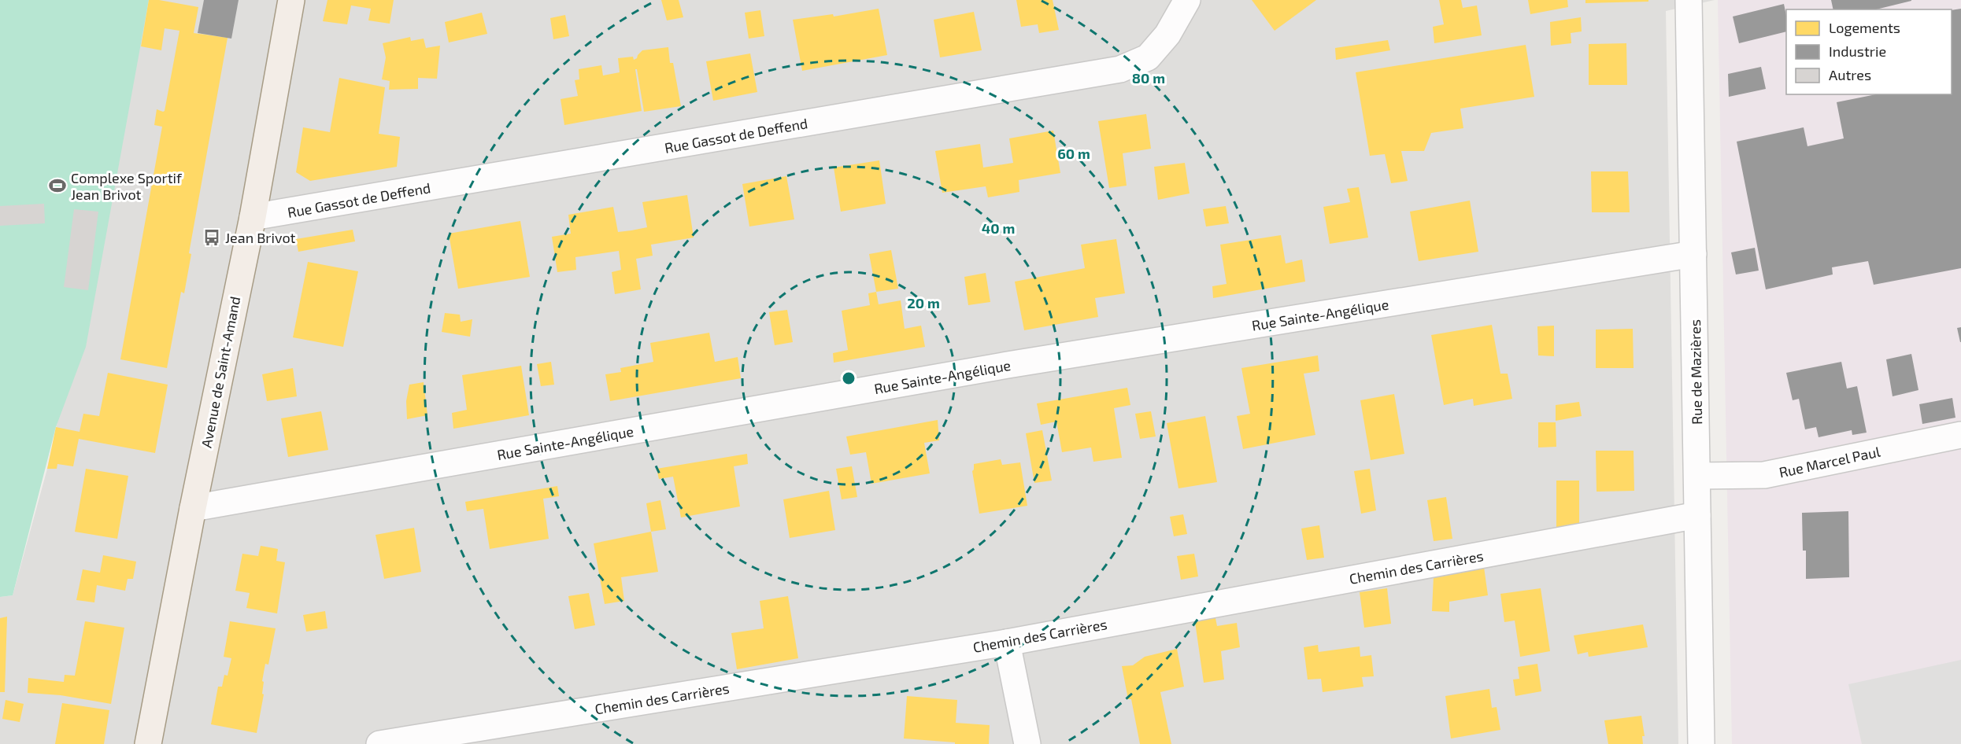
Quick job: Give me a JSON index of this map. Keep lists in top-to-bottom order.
{
  "streets": {
    "main road": ["Avenue de Saint-Amand"],
    "street": [
      "Rue Gassot de Deffend",
      "Rue Sainte-Angélique",
      "Rue de Mazières",
      "Rue Marcel Paul",
      "Chemin des Carrières"
    ]
  },
  "crossings": [
    ["Rue Gassot de Deffend", "Avenue de Saint-Amand"],
    ["Rue Sainte-Angélique", "Avenue de Saint-Amand"],
    ["Rue Sainte-Angélique", "Rue de Mazières"],
    ["Rue de Mazières", "Rue Marcel Paul"],
    ["Rue de Mazières", "Chemin des Carrières"]
  ],
  "places": {
    "sports": ["Complexe Sportif Jean Brivot"],
    "bus stop": ["Jean Brivot"]
  },
  "legend": ["Logements", "Industrie", "Autres"],
  "rings": [
    "80 m",
    "60 m",
    "40 m",
    "20 m"
  ]
}
